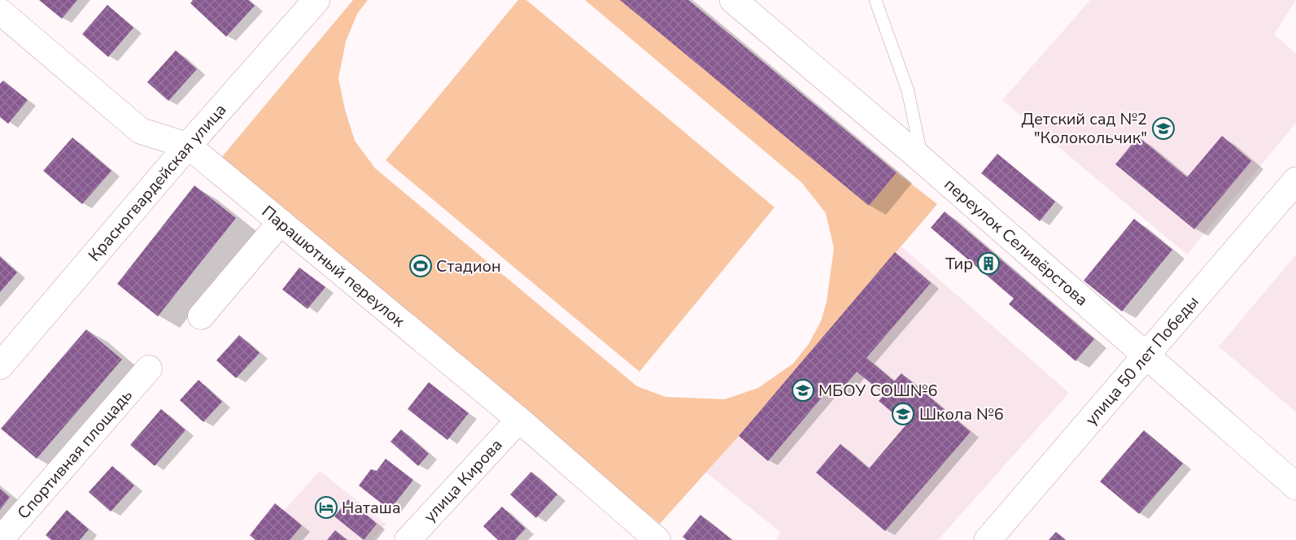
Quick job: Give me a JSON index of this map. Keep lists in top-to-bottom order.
{
  "streets": {
    "street": [
      "Красногвардейская улица",
      "переулок Селивёрстова",
      "Парашютный переулок",
      "улица 50 лет Победы",
      "Спортивная площадь",
      "улица Кирова"
    ]
  },
  "crossings": [
    ["Красногвардейская улица", "Парашютный переулок"],
    ["переулок Селивёрстова", "улица 50 лет Победы"],
    ["Парашютный переулок", "улица Кирова"]
  ],
  "places": {
    "school or university": ["Детский сад №2 \"Колокольчик\"", "МБОУ СОШ№6", "Школа №6"],
    "building": ["Тир"],
    "sports": ["Стадион"],
    "hotel": ["Наташа"]
  }
}
